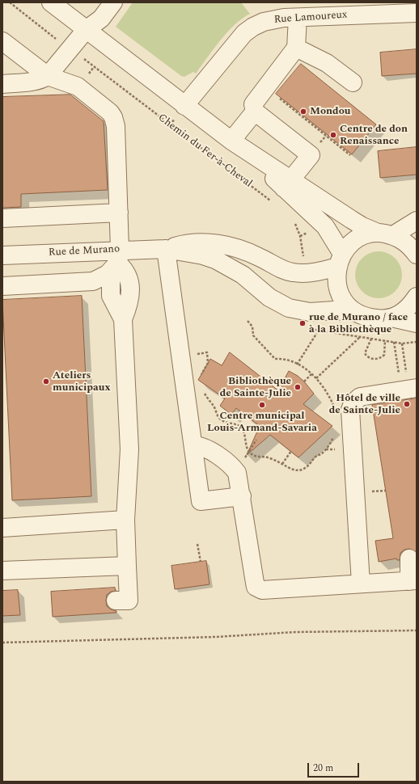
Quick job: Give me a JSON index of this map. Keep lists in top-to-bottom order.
{
  "streets": {
    "street": ["Rue Lamoureux", "Chemin du Fer-à-Cheval", "Rue de Murano"]
  },
  "crossings": [
    ["Rue Lamoureux", "Chemin du Fer-à-Cheval"],
    ["Chemin du Fer-à-Cheval", "Rue de Murano"]
  ],
  "places": [
    "Mondou",
    "Centre de don Renaissance",
    "rue de Murano / face à la Bibliothèque",
    "Ateliers municipaux",
    "Bibliothèque de Sainte-Julie",
    "Hôtel de ville de Sainte-Julie",
    "Centre municipal Louis-Armand-Savaria"
  ],
  "scale_bar": "20 m"
}
